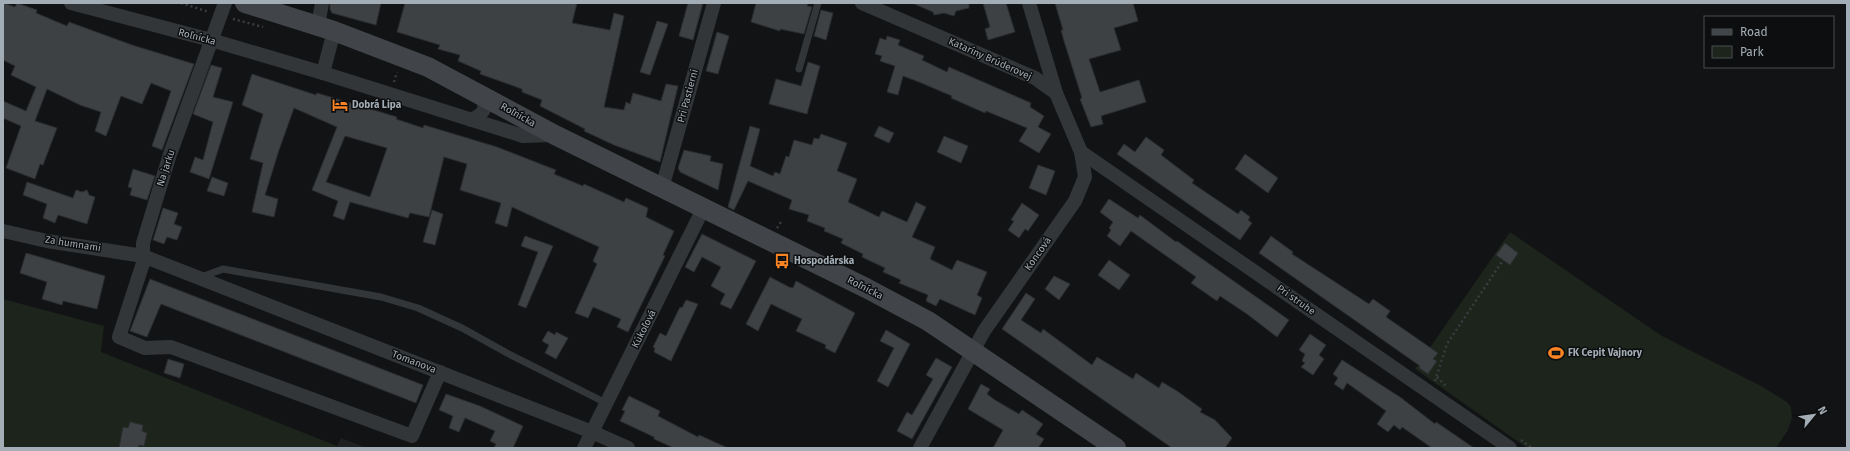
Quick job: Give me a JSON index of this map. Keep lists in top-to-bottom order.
{
  "streets": {
    "street": [
      "Roľnícka",
      "Kataríny Brúderovej",
      "Pri Pastierni",
      "Na jarku",
      "Za humnami",
      "Koncová",
      "Pri struhe",
      "Kúkoľová",
      "Tomanova"
    ]
  },
  "crossings": [
    ["Roľnícka", "Pri Pastierni"],
    ["Roľnícka", "Na jarku"],
    ["Roľnícka", "Koncová"],
    ["Roľnícka", "Kúkoľová"],
    ["Na jarku", "Za humnami"],
    ["Na jarku", "Tomanova"],
    ["Za humnami", "Tomanova"],
    ["Koncová", "Pri struhe"],
    ["Kúkoľová", "Tomanova"]
  ],
  "places": {
    "hotel": ["Dobrá Lipa"],
    "bus stop": ["Hospodárska"],
    "sports": ["FK Cepit Vajnory"]
  },
  "legend": ["Road", "Park"],
  "north": "top right"
}
